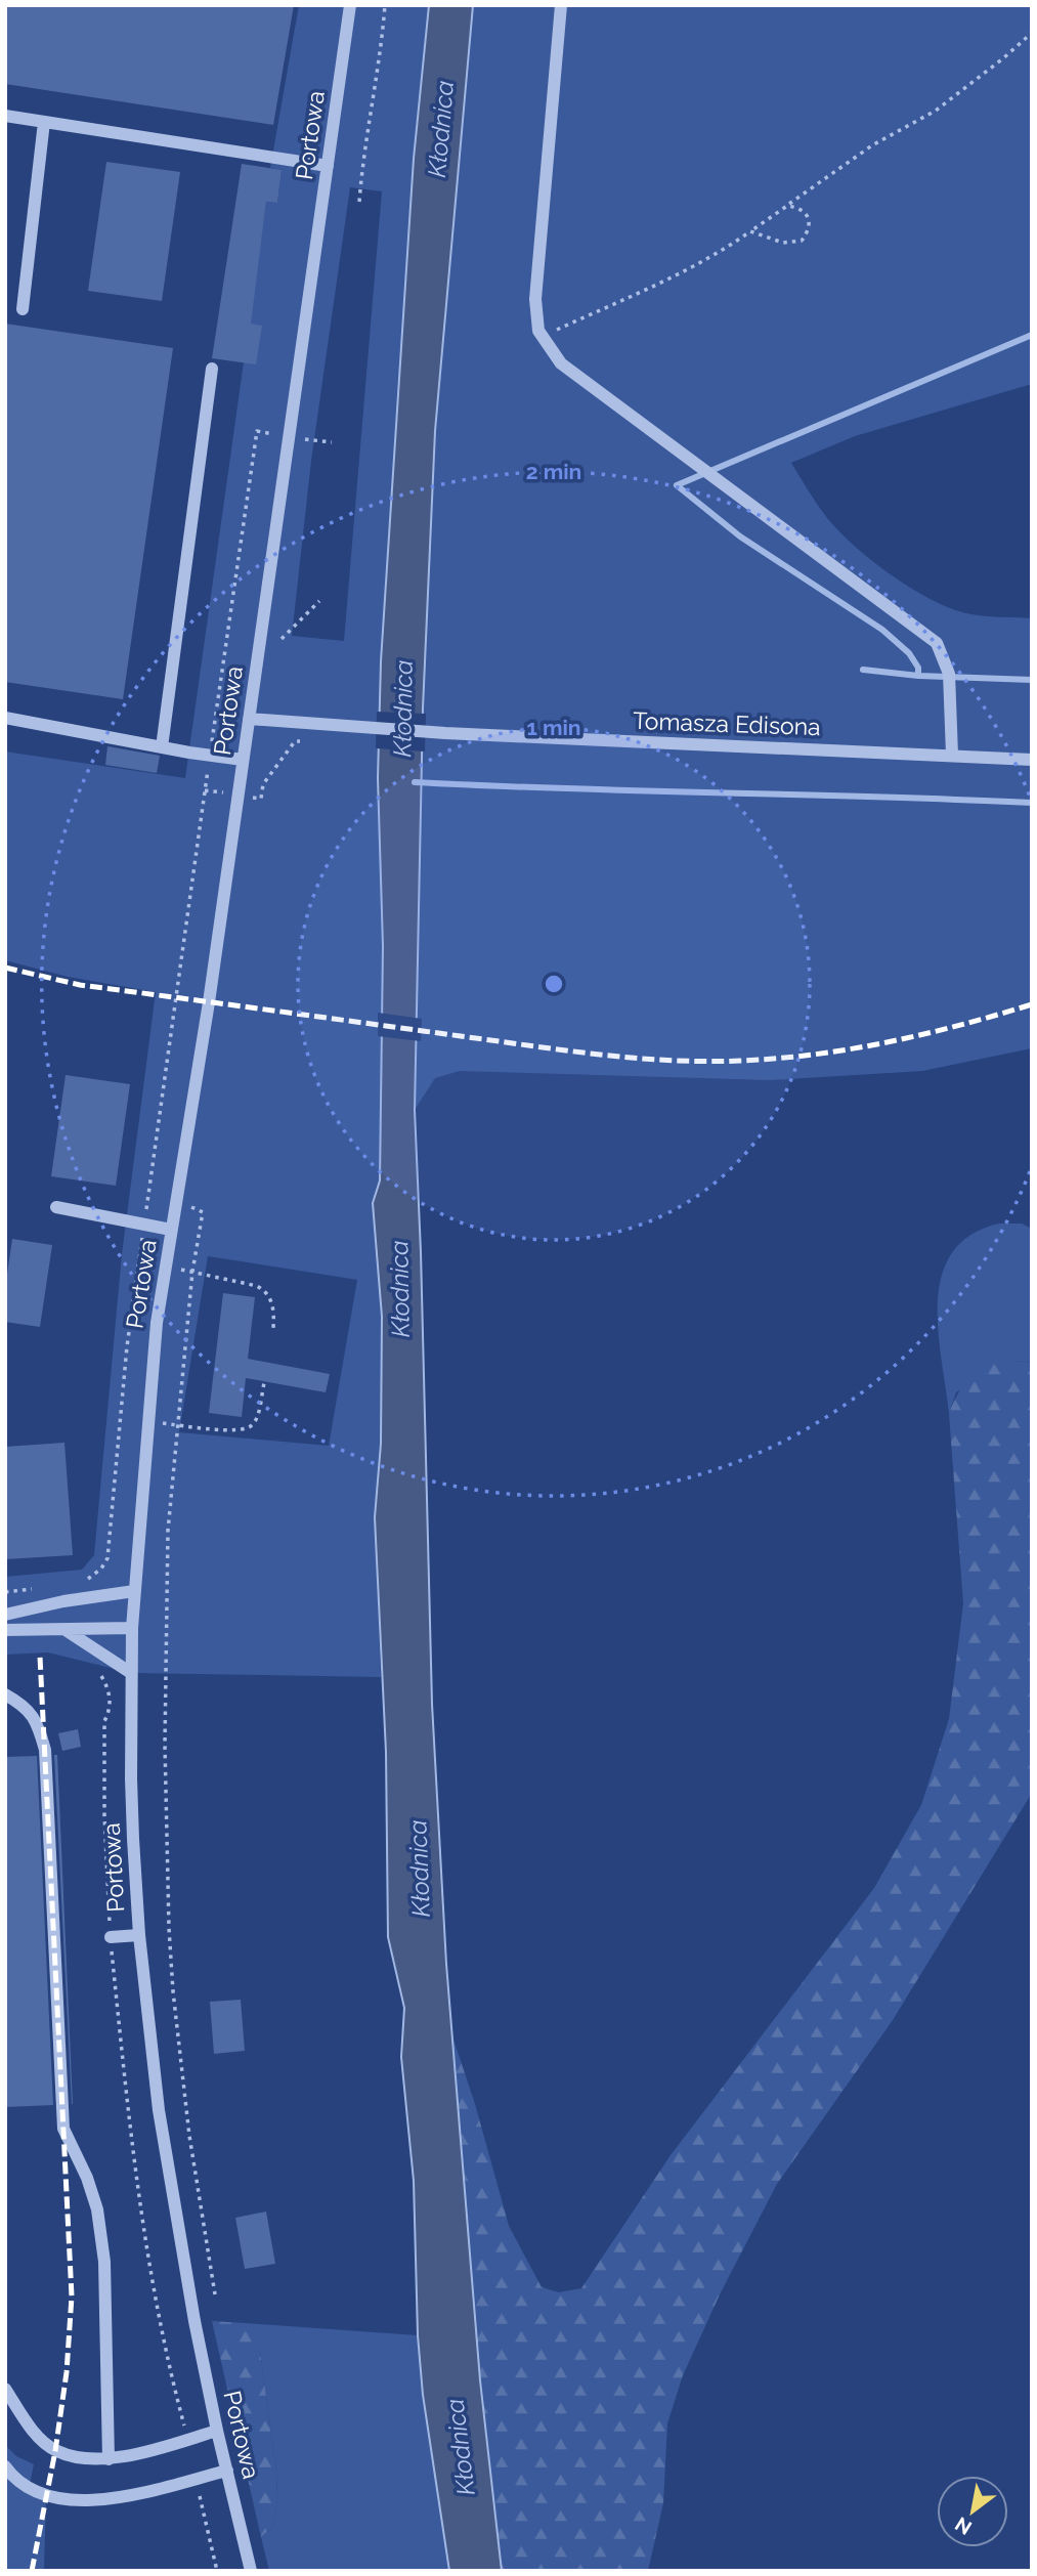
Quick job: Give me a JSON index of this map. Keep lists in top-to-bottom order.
{
  "streets": {
    "street": ["Portowa", "Tomasza Edisona"]
  },
  "crossings": [
    ["Portowa", "Tomasza Edisona"]
  ],
  "water": ["Kłodnica"],
  "north": "bottom left",
  "rings": ["2 min", "1 min"]
}
